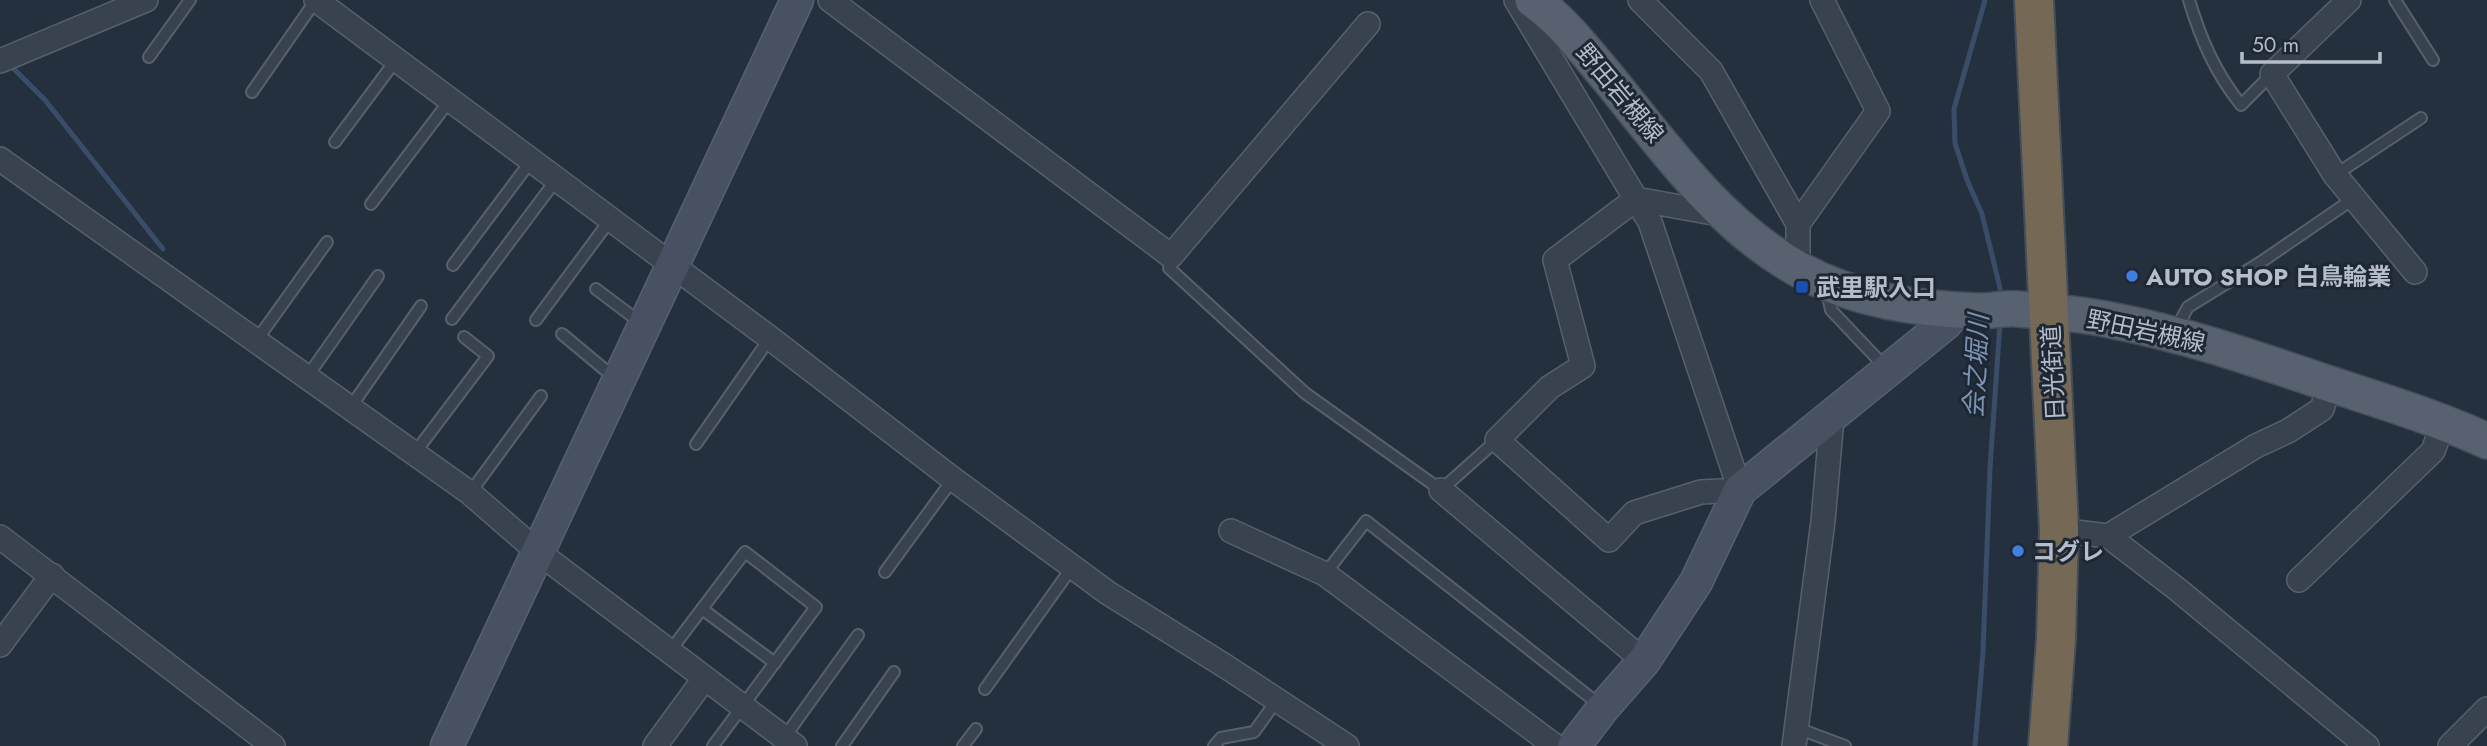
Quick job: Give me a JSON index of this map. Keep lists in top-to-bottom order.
{
  "streets": {
    "highway": ["日光街道"],
    "main road": ["野田岩槻線"]
  },
  "crossings": [
    ["野田岩槻線", "日光街道"]
  ],
  "water": ["会之堀川"],
  "places": {
    "other": ["AUTO SHOP 白鳥輪業", "コグレ"],
    "transit": ["武里駅入口"]
  },
  "scale_bar": "50 m"
}
